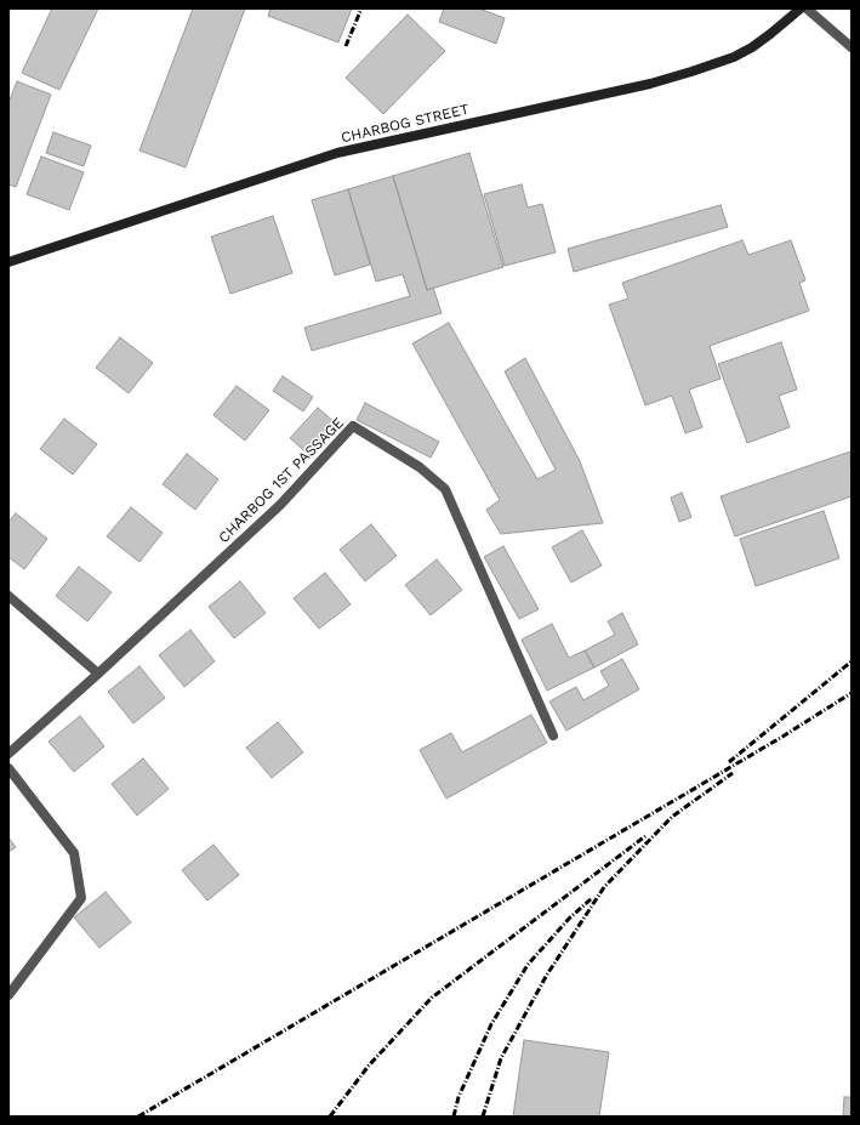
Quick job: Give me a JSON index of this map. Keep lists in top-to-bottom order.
{
  "streets": {
    "street": ["CHARBOG STREET", "CHАRBOG 1ST PASSAGE"]
  }
}
